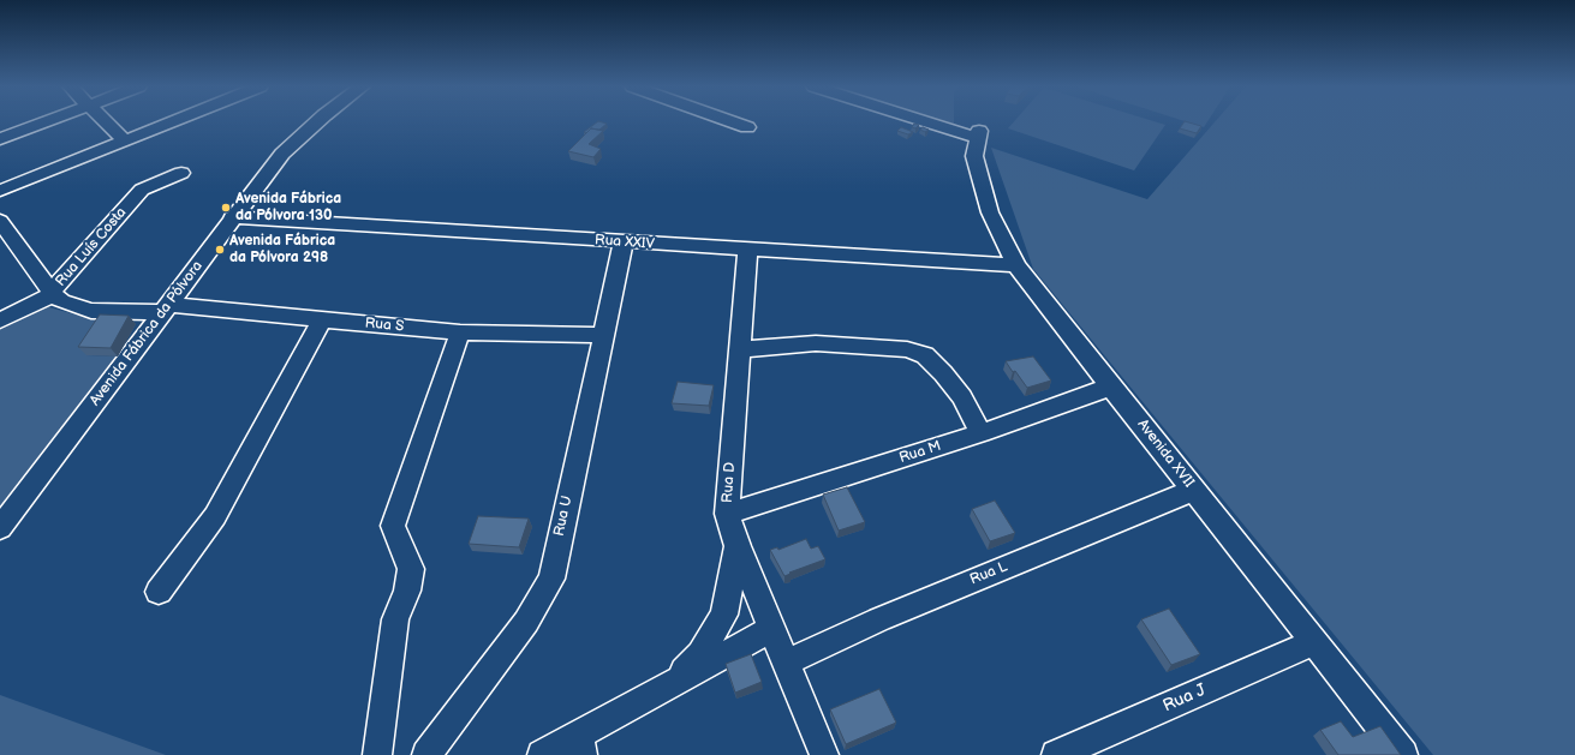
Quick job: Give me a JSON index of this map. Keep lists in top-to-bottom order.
{
  "streets": {
    "street": [
      "Rua XXIV",
      "Rua Luís Costa",
      "Rua S",
      "Avenida Fábrica da Pólvora",
      "Rua M",
      "Avenida XVII",
      "Rua D",
      "Rua U",
      "Rua L",
      "Rua J"
    ]
  },
  "crossings": [
    ["Rua XXIV", "Avenida Fábrica da Pólvora"],
    ["Rua XXIV", "Avenida XVII"],
    ["Rua XXIV", "Rua D"],
    ["Rua XXIV", "Rua U"],
    ["Rua Luís Costa", "Rua S"],
    ["Rua S", "Avenida Fábrica da Pólvora"],
    ["Rua S", "Rua U"],
    ["Rua M", "Avenida XVII"],
    ["Rua M", "Rua D"],
    ["Avenida XVII", "Rua L"],
    ["Avenida XVII", "Rua J"],
    ["Rua D", "Rua L"]
  ],
  "places": ["Avenida Fábrica da Pólvora 130", "Avenida Fábrica da Pólvora 298"]
}
